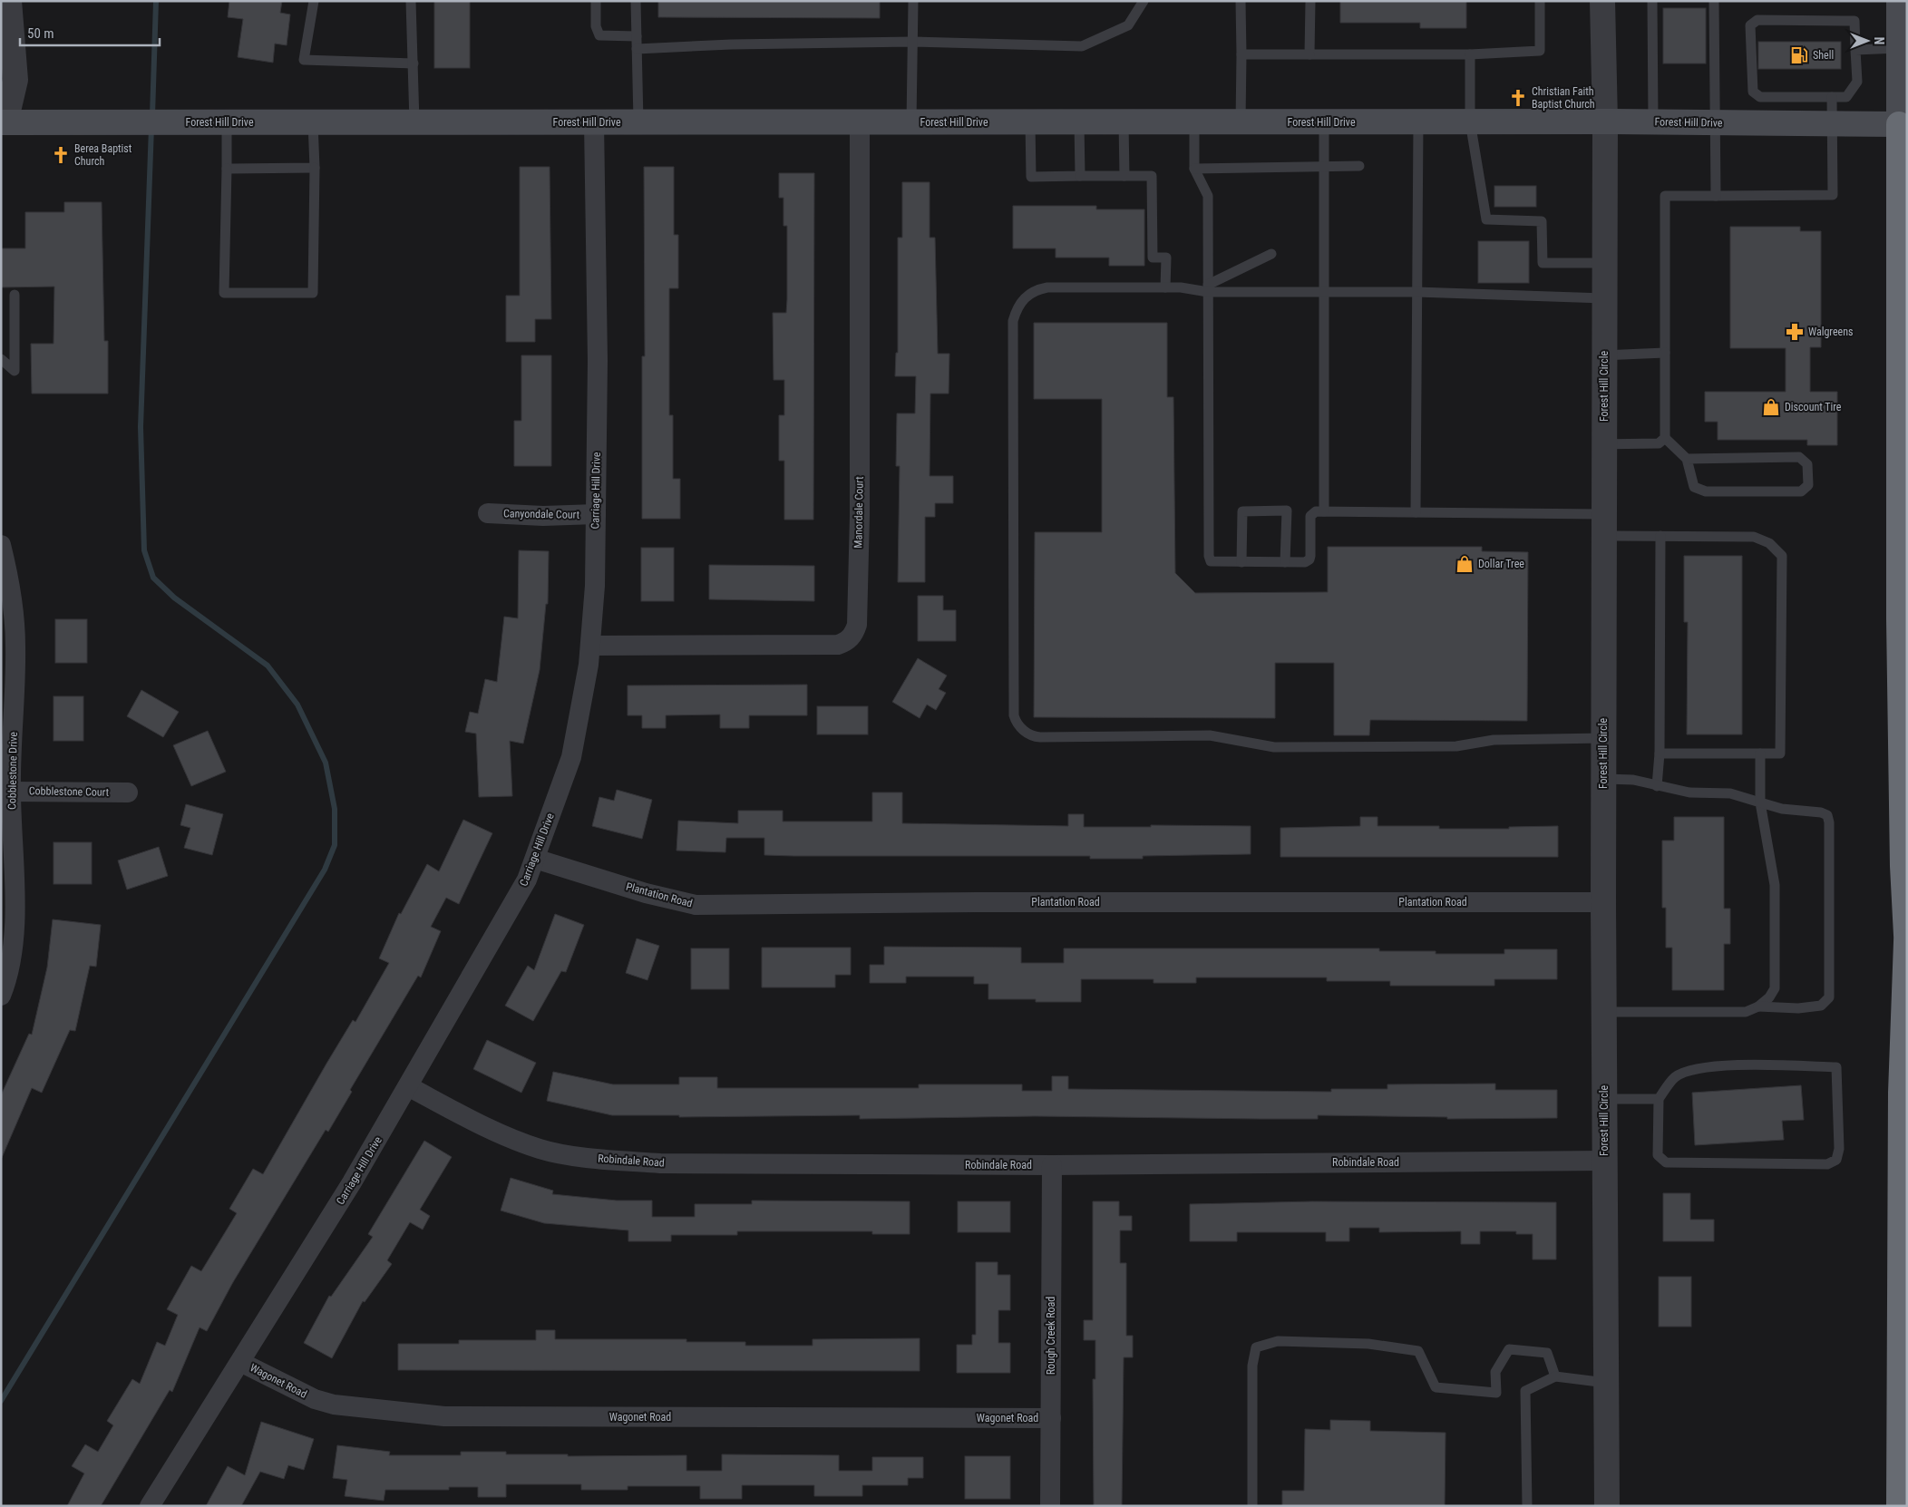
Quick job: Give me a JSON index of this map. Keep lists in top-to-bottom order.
{
  "streets": {
    "main road": ["Forest Hill Drive"],
    "street": [
      "Forest Hill Circle",
      "Carriage Hill Drive",
      "Manordale Court",
      "Canyondale Court",
      "Cobblestone Drive",
      "Cobblestone Court",
      "Plantation Road",
      "Robindale Road",
      "Rough Creek Road",
      "Wagonet Road"
    ]
  },
  "crossings": [
    ["Forest Hill Drive", "Forest Hill Circle"],
    ["Forest Hill Drive", "Carriage Hill Drive"],
    ["Forest Hill Drive", "Manordale Court"],
    ["Forest Hill Circle", "Plantation Road"],
    ["Forest Hill Circle", "Robindale Road"],
    ["Carriage Hill Drive", "Manordale Court"],
    ["Carriage Hill Drive", "Canyondale Court"],
    ["Carriage Hill Drive", "Plantation Road"],
    ["Carriage Hill Drive", "Robindale Road"],
    ["Carriage Hill Drive", "Wagonet Road"],
    ["Cobblestone Drive", "Cobblestone Court"],
    ["Robindale Road", "Rough Creek Road"],
    ["Rough Creek Road", "Wagonet Road"]
  ],
  "places": {
    "fuel station": ["Shell"],
    "church": ["Christian Faith Baptist Church", "Berea Baptist Church"],
    "pharmacy": ["Walgreens"],
    "shop": ["Discount Tire", "Dollar Tree"]
  },
  "scale_bar": "50 m",
  "north": "right"
}
